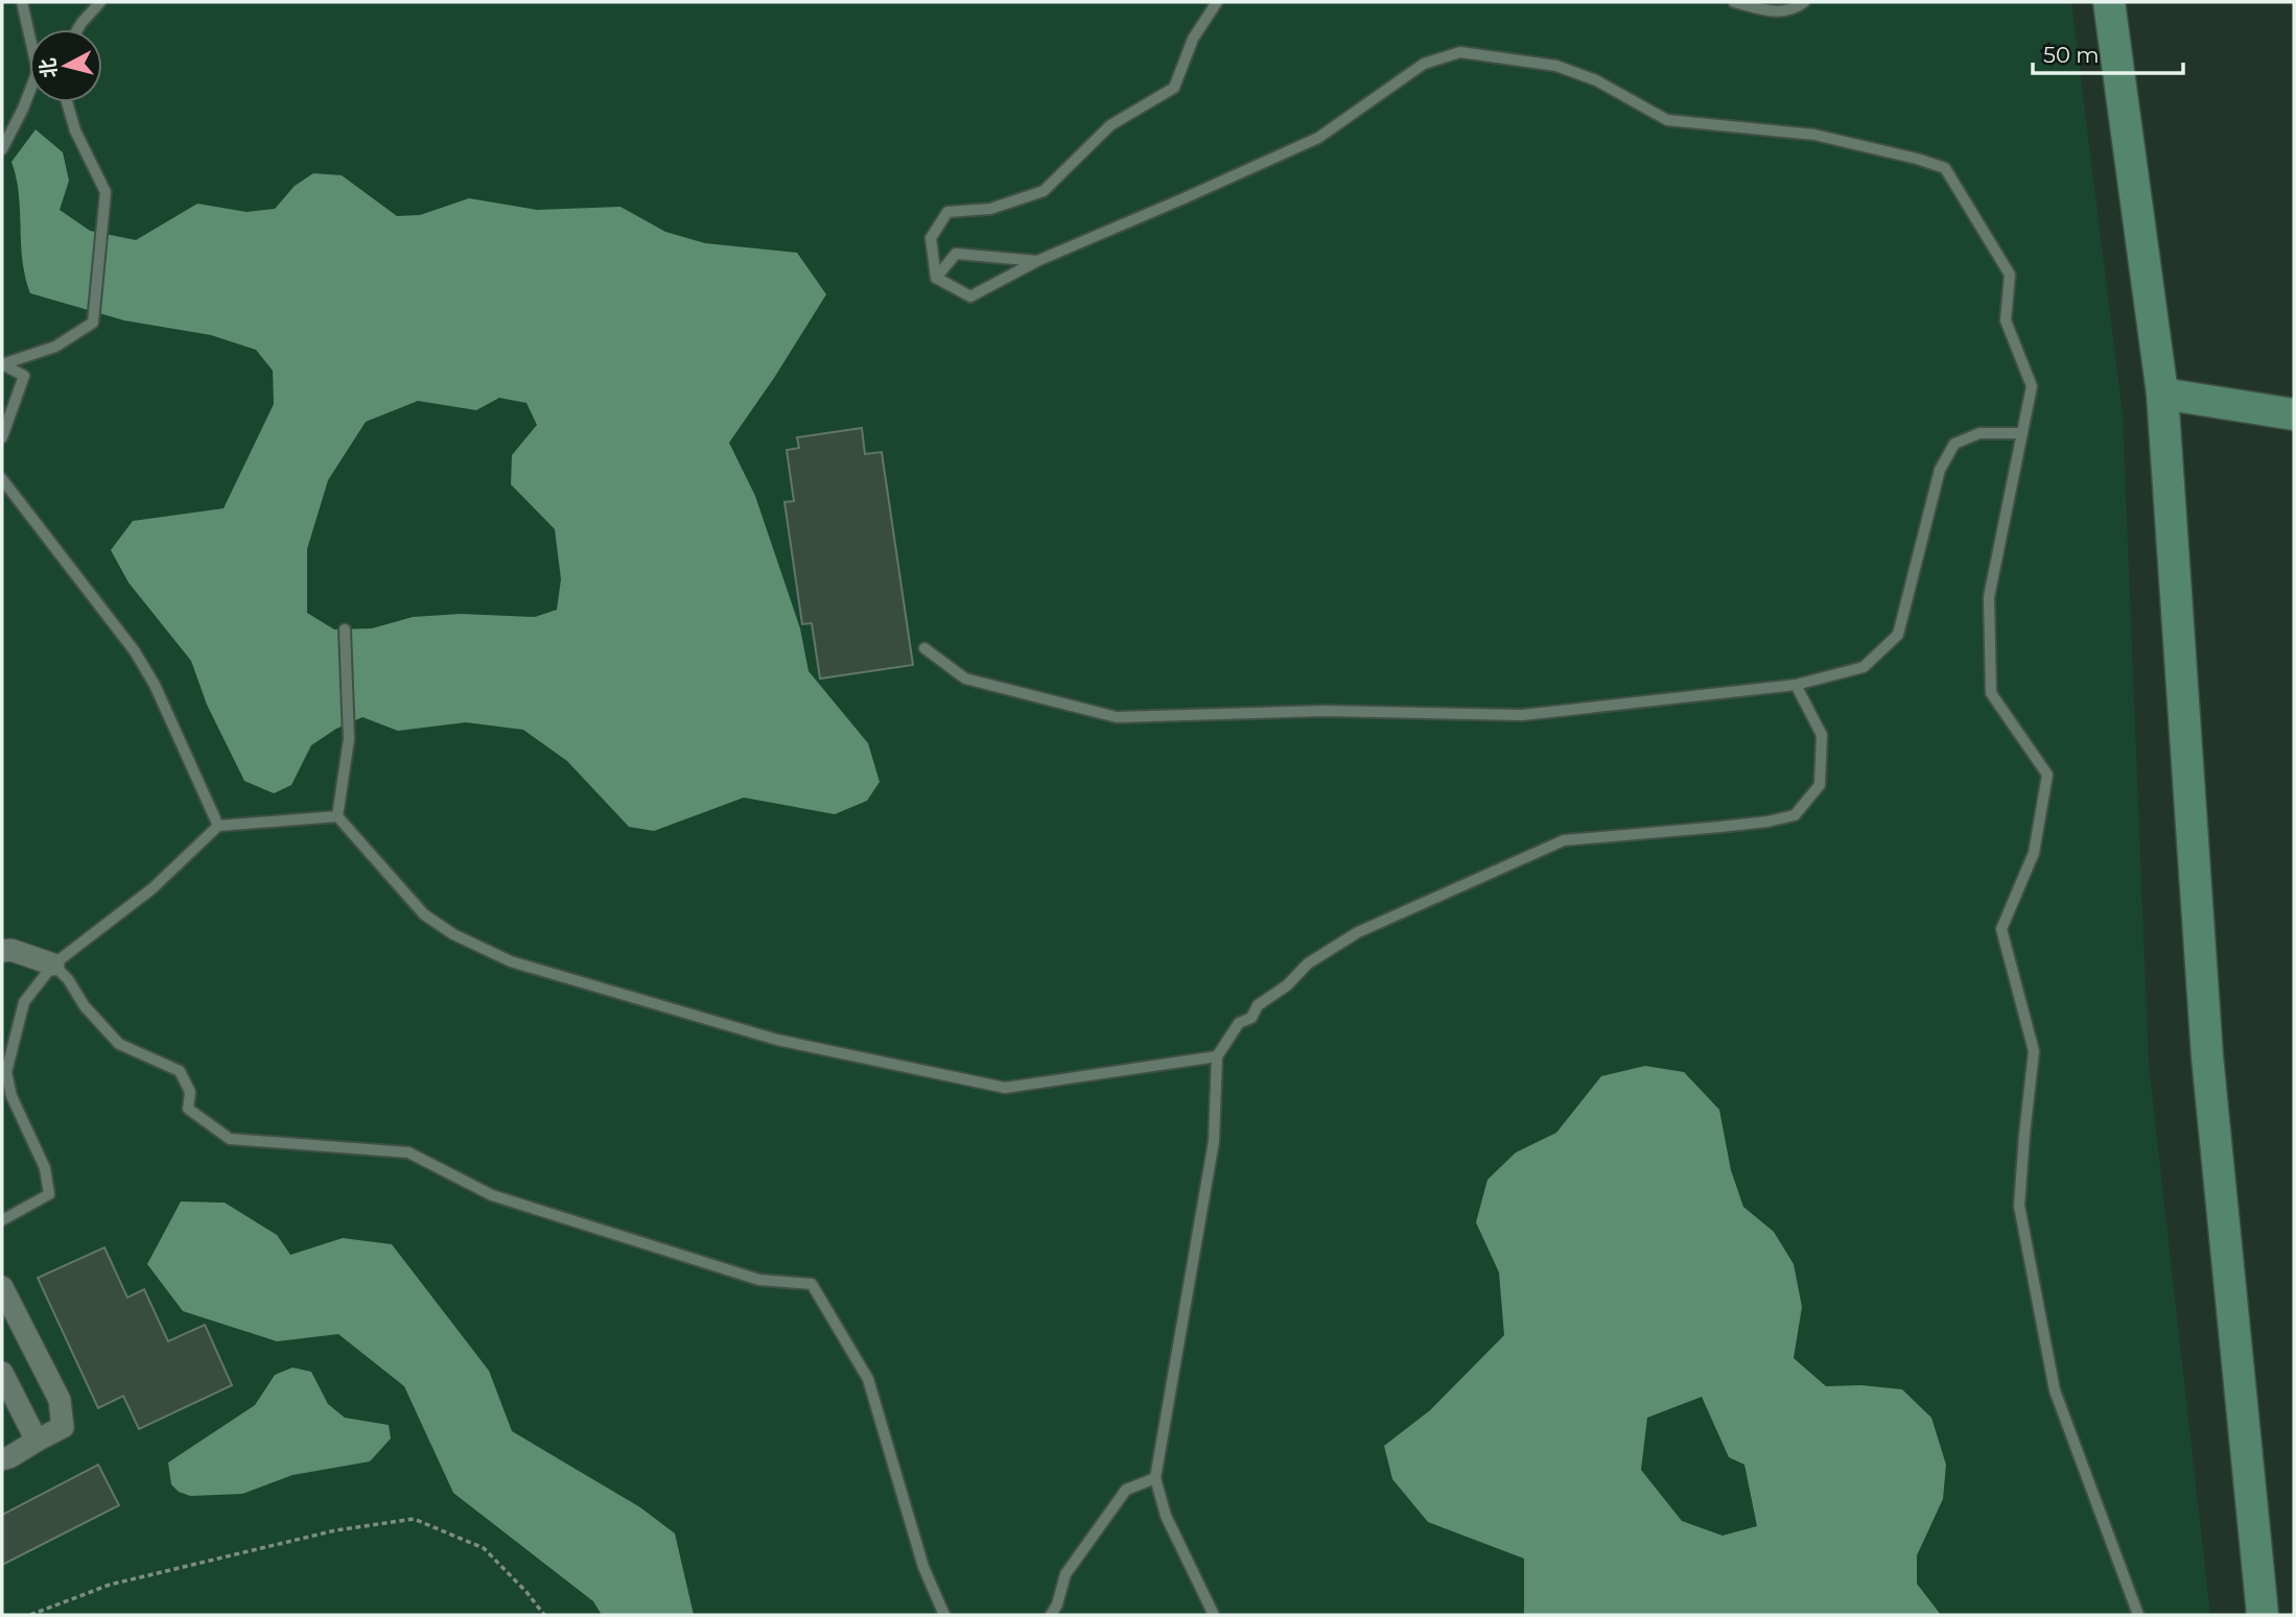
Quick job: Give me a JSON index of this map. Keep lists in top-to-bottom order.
{
  "scale_bar": "50 m",
  "north": "left"
}
